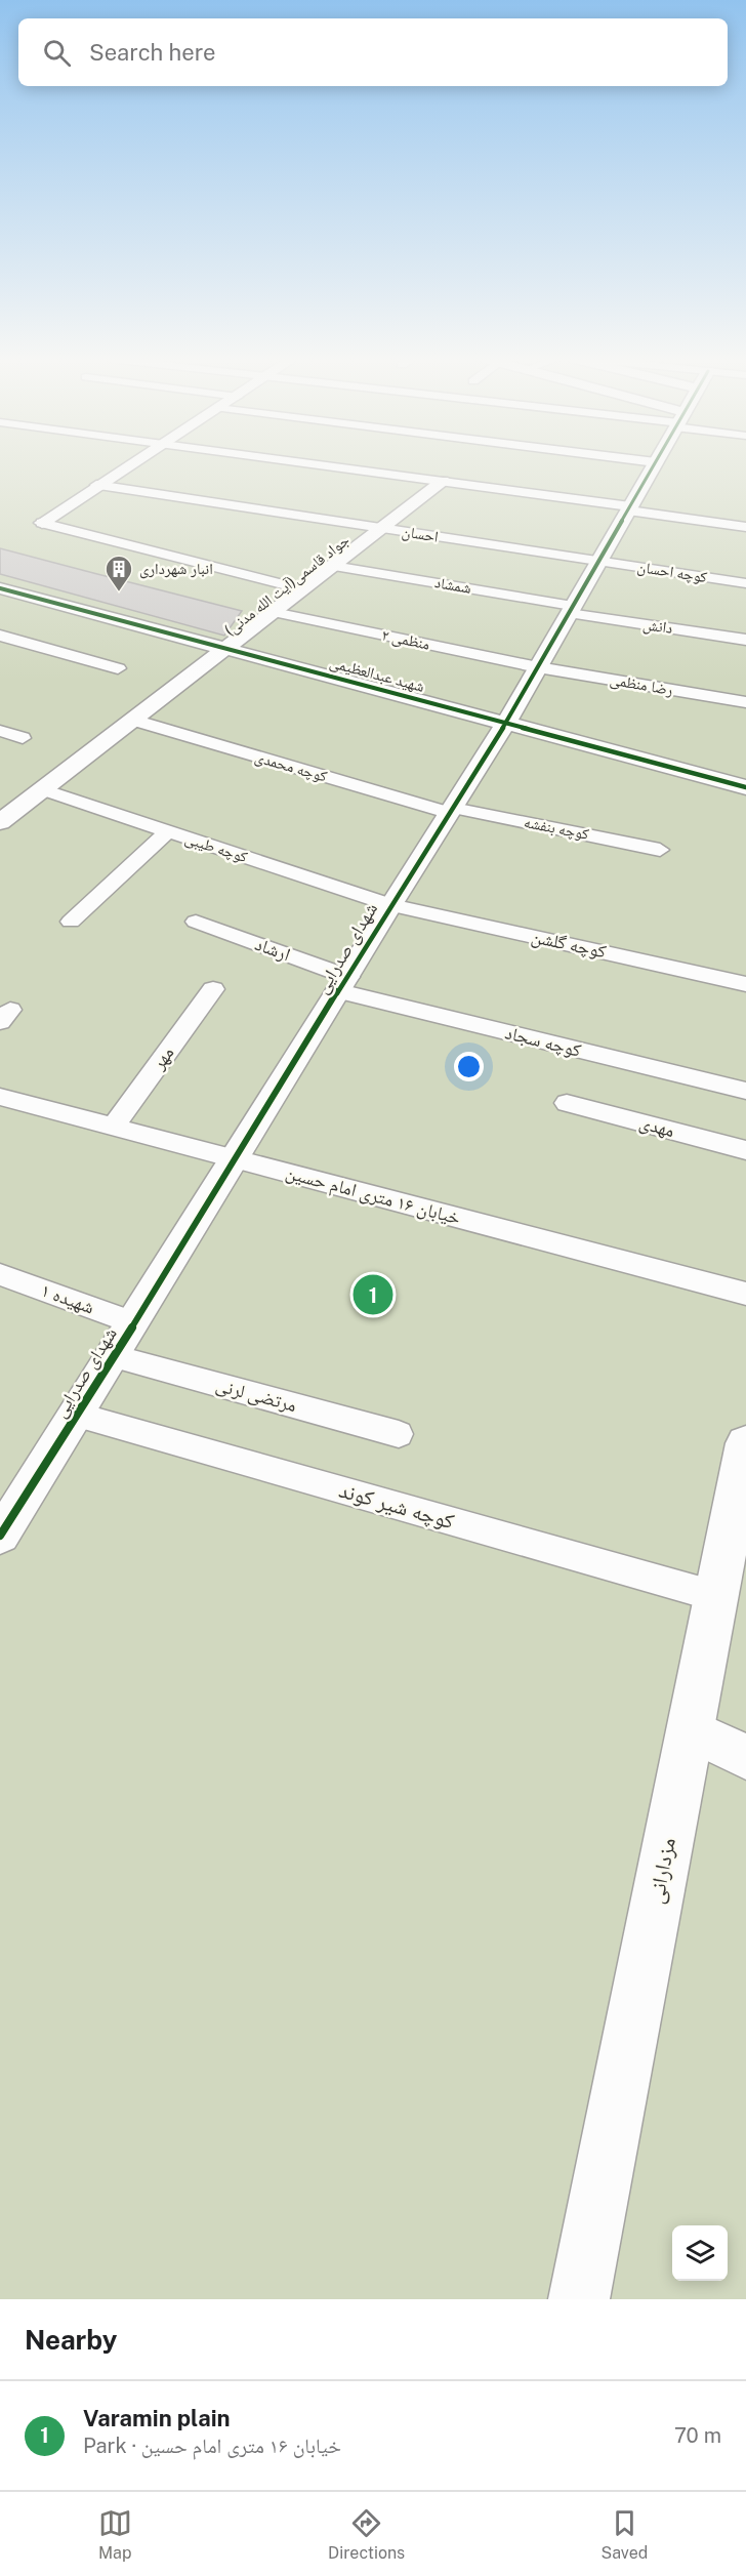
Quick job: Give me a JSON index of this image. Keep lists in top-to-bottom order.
{
  "streets": {
    "main road": ["مزدارانی"],
    "street": [
      "احسان",
      "کوچه احسان",
      "جواد قاسمی(آیت الله مدنی)",
      "شمشاد",
      "دانش",
      "منظمی ۲",
      "شهید عبدالعظیمی",
      "رضا منظمی",
      "کوچه محمدی",
      "کوچه بنفشه",
      "کوچه طیبی",
      "کوچه گلشن",
      "شهدای صدرایی",
      "ارشاد",
      "کوچه سجاد",
      "مهر",
      "مهدی",
      "خیابان ۱۶ متری امام حسین",
      "شهیده ۱",
      "مرتضی لرنی",
      "کوچه شیر کوند"
    ]
  },
  "crossings": [
    ["احسان", "کوچه احسان"],
    ["احسان", "جواد قاسمی(آیت الله مدنی)"],
    ["احسان", "شهدای صدرایی"],
    ["کوچه احسان", "شهدای صدرایی"],
    ["جواد قاسمی(آیت الله مدنی)", "شمشاد"],
    ["جواد قاسمی(آیت الله مدنی)", "منظمی ۲"],
    ["جواد قاسمی(آیت الله مدنی)", "شهید عبدالعظیمی"],
    ["جواد قاسمی(آیت الله مدنی)", "کوچه محمدی"],
    ["جواد قاسمی(آیت الله مدنی)", "کوچه طیبی"],
    ["شمشاد", "دانش"],
    ["شمشاد", "شهدای صدرایی"],
    ["دانش", "شهدای صدرایی"],
    ["منظمی ۲", "رضا منظمی"],
    ["منظمی ۲", "شهدای صدرایی"],
    ["شهید عبدالعظیمی", "شهدای صدرایی"],
    ["رضا منظمی", "شهدای صدرایی"],
    ["کوچه محمدی", "کوچه بنفشه"],
    ["کوچه محمدی", "شهدای صدرایی"],
    ["کوچه بنفشه", "شهدای صدرایی"],
    ["کوچه طیبی", "کوچه گلشن"],
    ["کوچه طیبی", "شهدای صدرایی"],
    ["کوچه گلشن", "شهدای صدرایی"],
    ["شهدای صدرایی", "ارشاد"],
    ["شهدای صدرایی", "کوچه سجاد"],
    ["شهدای صدرایی", "خیابان ۱۶ متری امام حسین"],
    ["شهدای صدرایی", "شهیده ۱"],
    ["شهدای صدرایی", "مرتضی لرنی"],
    ["شهدای صدرایی", "کوچه شیر کوند"],
    ["ارشاد", "کوچه سجاد"],
    ["مهر", "خیابان ۱۶ متری امام حسین"],
    ["کوچه شیر کوند", "مزدارانی"]
  ],
  "places": {
    "building": ["انبار شهرداری"]
  },
  "page": {
    "search": "Search here",
    "pins": "1",
    "heading": "Nearby",
    "list": [
      {
        "mark": "1",
        "name": "Varamin plain",
        "note": "Park · خیابان ۱۶ متری امام حسین",
        "value": "70 m"
      }
    ],
    "nav": ["Map", "Directions", "Saved"]
  }
}
